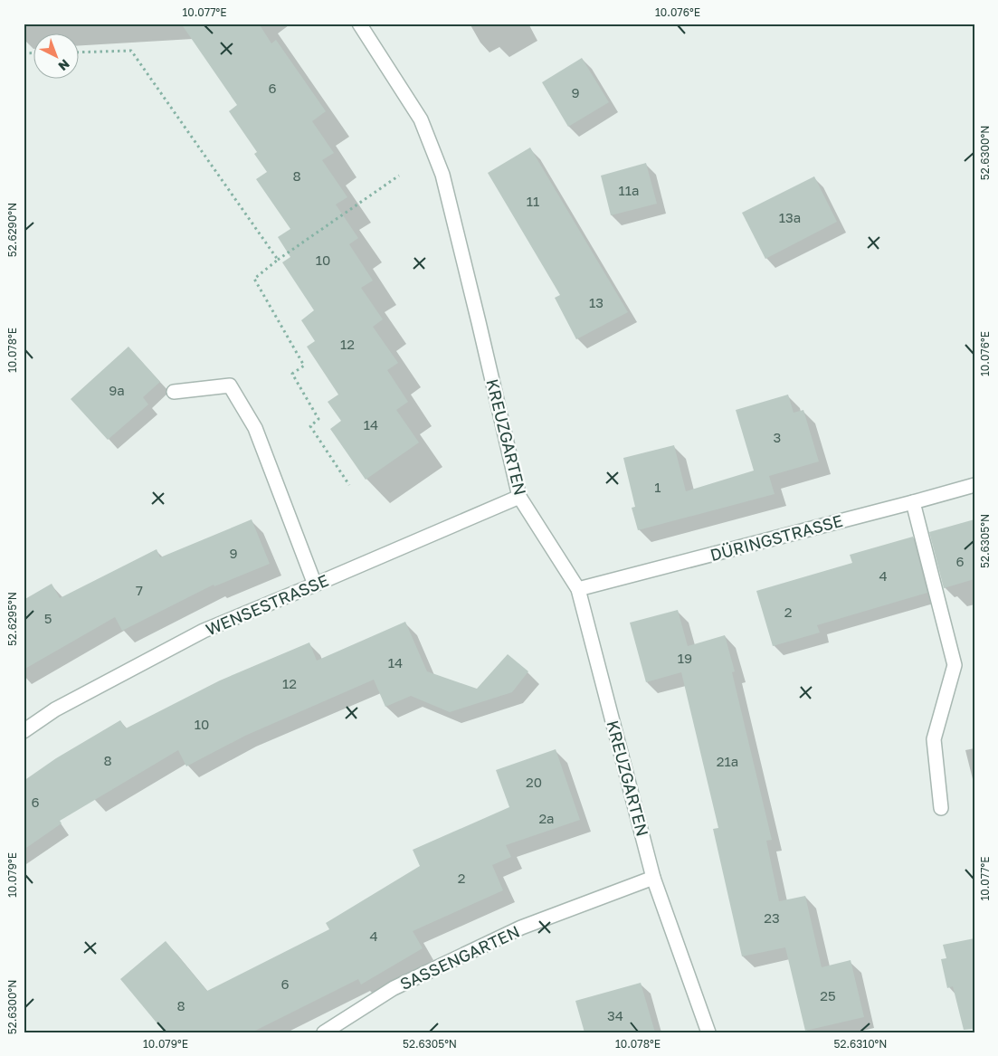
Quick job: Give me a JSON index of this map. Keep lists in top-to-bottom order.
{
  "streets": {
    "street": [
      "KREUZGARTEN",
      "DÜRINGSTRASSE",
      "WENSESTRASSE",
      "SASSENGARTEN"
    ]
  },
  "crossings": [
    ["KREUZGARTEN", "DÜRINGSTRASSE"],
    ["KREUZGARTEN", "WENSESTRASSE"],
    ["KREUZGARTEN", "SASSENGARTEN"]
  ],
  "house_numbers": [
    "6",
    "9",
    "8",
    "11a",
    "11",
    "13a",
    "10",
    "13",
    "12",
    "9a",
    "14",
    "3",
    "1",
    "9",
    "6",
    "4",
    "7",
    "2",
    "5",
    "19",
    "14",
    "12",
    "10",
    "8",
    "21a",
    "20",
    "6",
    "2a",
    "2",
    "23",
    "4",
    "6",
    "25",
    "8",
    "34"
  ],
  "north": "bottom right",
  "coordinates": [
    "10.077°E",
    "10.076°E",
    "52.6300°N",
    "52.6290°N",
    "10.078°E",
    "52.6305°N",
    "52.6295°N",
    "10.079°E",
    "52.6310°N"
  ]
}
